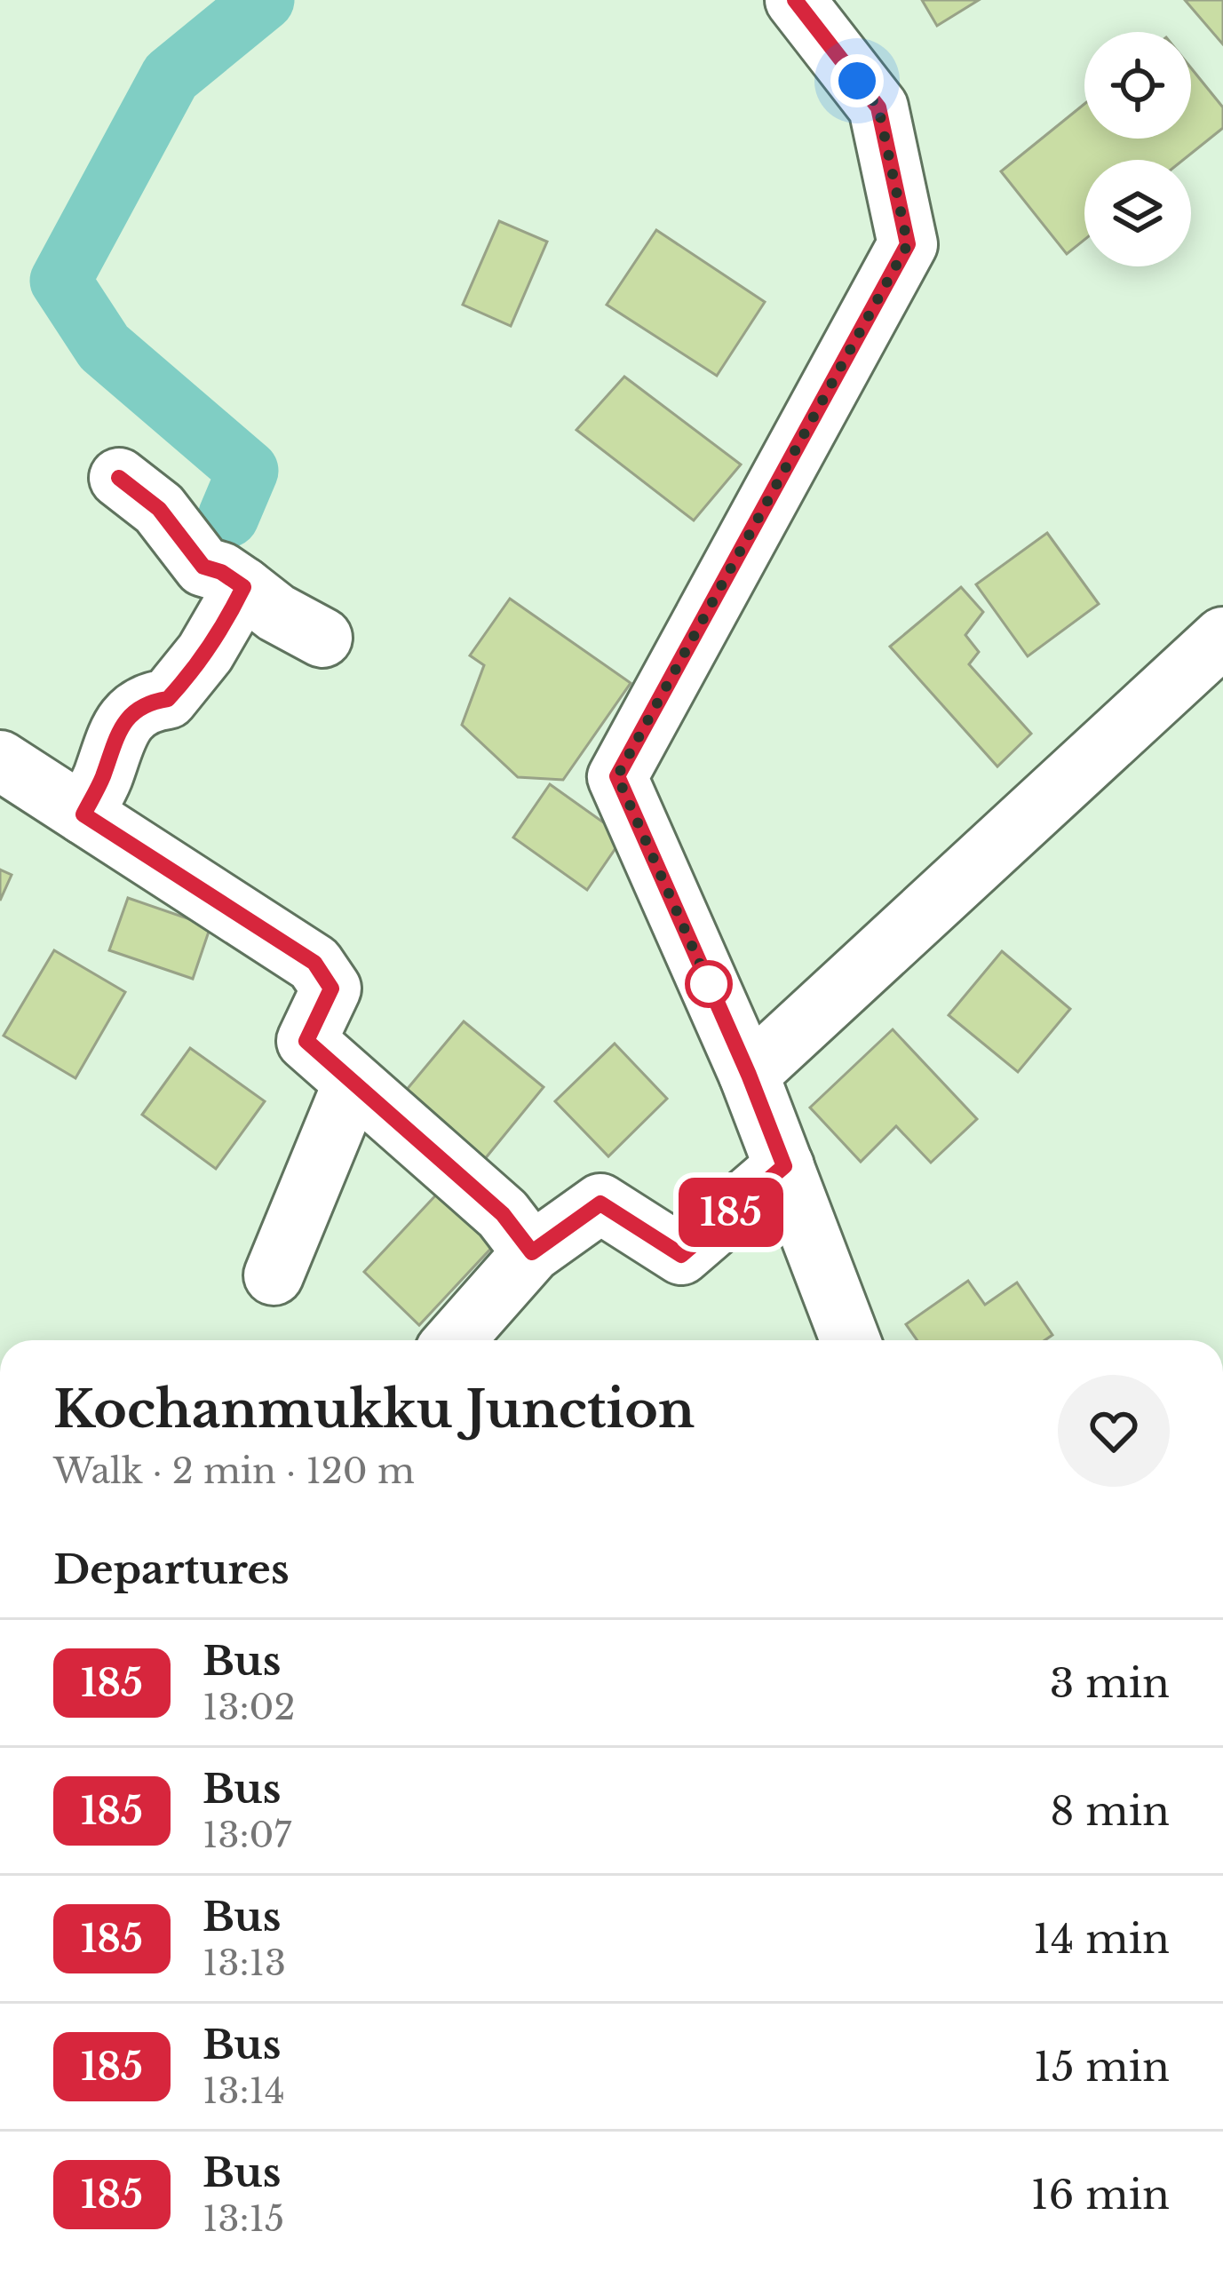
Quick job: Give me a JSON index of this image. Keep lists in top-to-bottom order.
{
  "lines": ["bus line 185"],
  "page": {
    "on_map": "185",
    "heading": [
      ["Kochanmukku Junction", "Walk · 2 min · 120 m"],
      "Departures"
    ],
    "list": [
      {
        "mark": "185",
        "name": "Bus",
        "note": "13:02",
        "value": "3 min"
      },
      {
        "mark": "185",
        "name": "Bus",
        "note": "13:07",
        "value": "8 min"
      },
      {
        "mark": "185",
        "name": "Bus",
        "note": "13:13",
        "value": "14 min"
      },
      {
        "mark": "185",
        "name": "Bus",
        "note": "13:14",
        "value": "15 min"
      },
      {
        "mark": "185",
        "name": "Bus",
        "note": "13:15",
        "value": "16 min"
      }
    ]
  }
}
